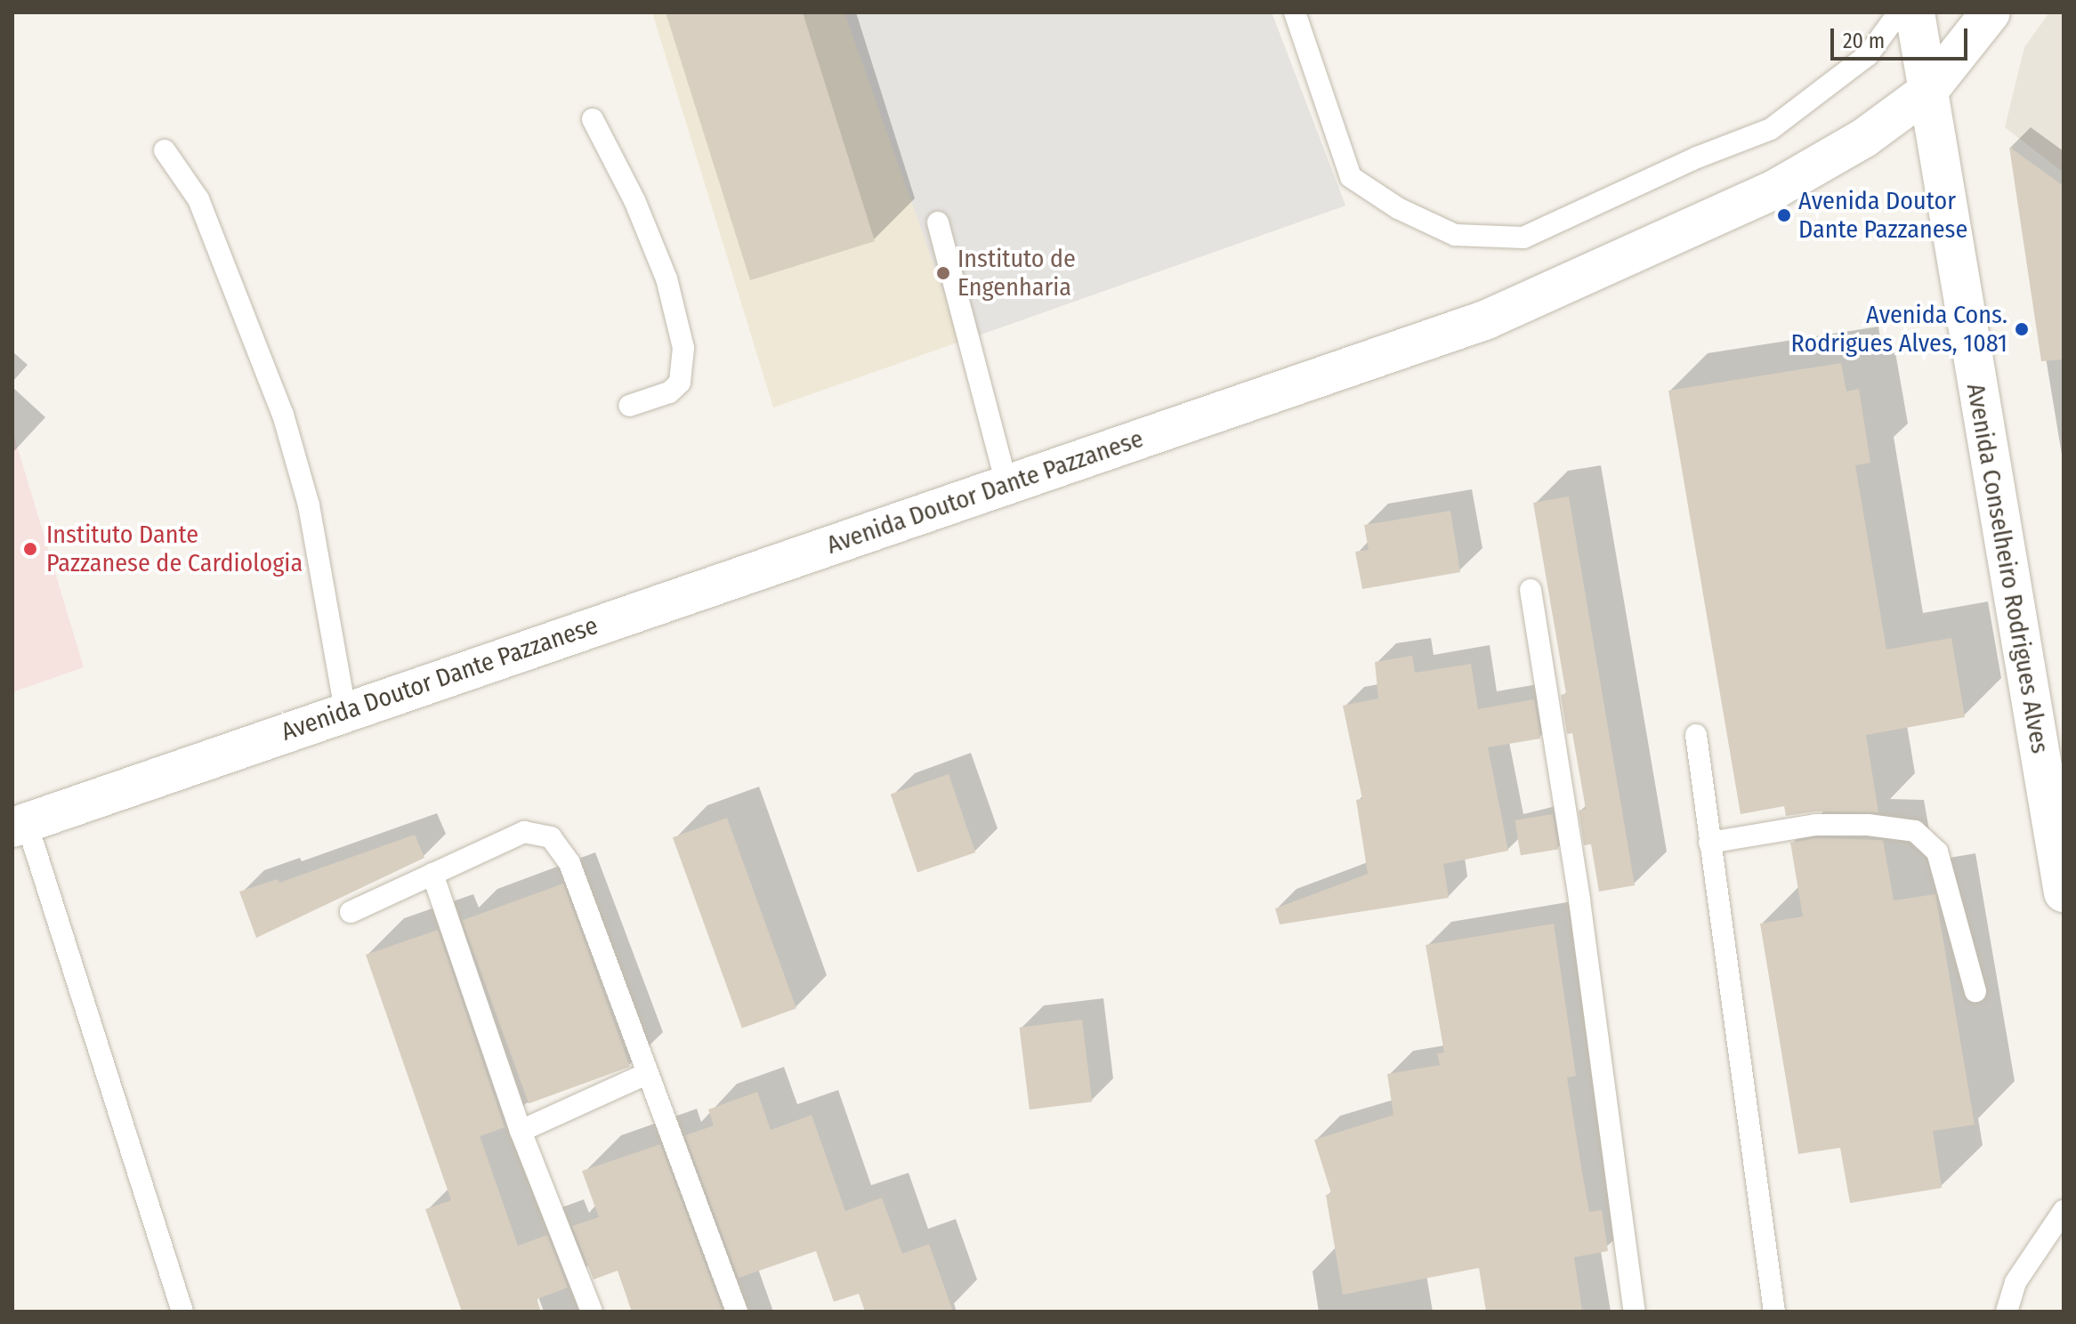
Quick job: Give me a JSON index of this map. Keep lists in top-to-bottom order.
{
  "streets": {
    "street": ["Avenida Doutor Dante Pazzanese", "Avenida Conselheiro Rodrigues Alves"]
  },
  "crossings": [
    ["Avenida Doutor Dante Pazzanese", "Avenida Conselheiro Rodrigues Alves"]
  ],
  "places": [
    "Avenida Doutor Dante Pazzanese",
    "Instituto de Engenharia",
    "Avenida Cons. Rodrigues Alves, 1081",
    "Instituto Dante Pazzanese de Cardiologia"
  ],
  "scale_bar": "20 m"
}
